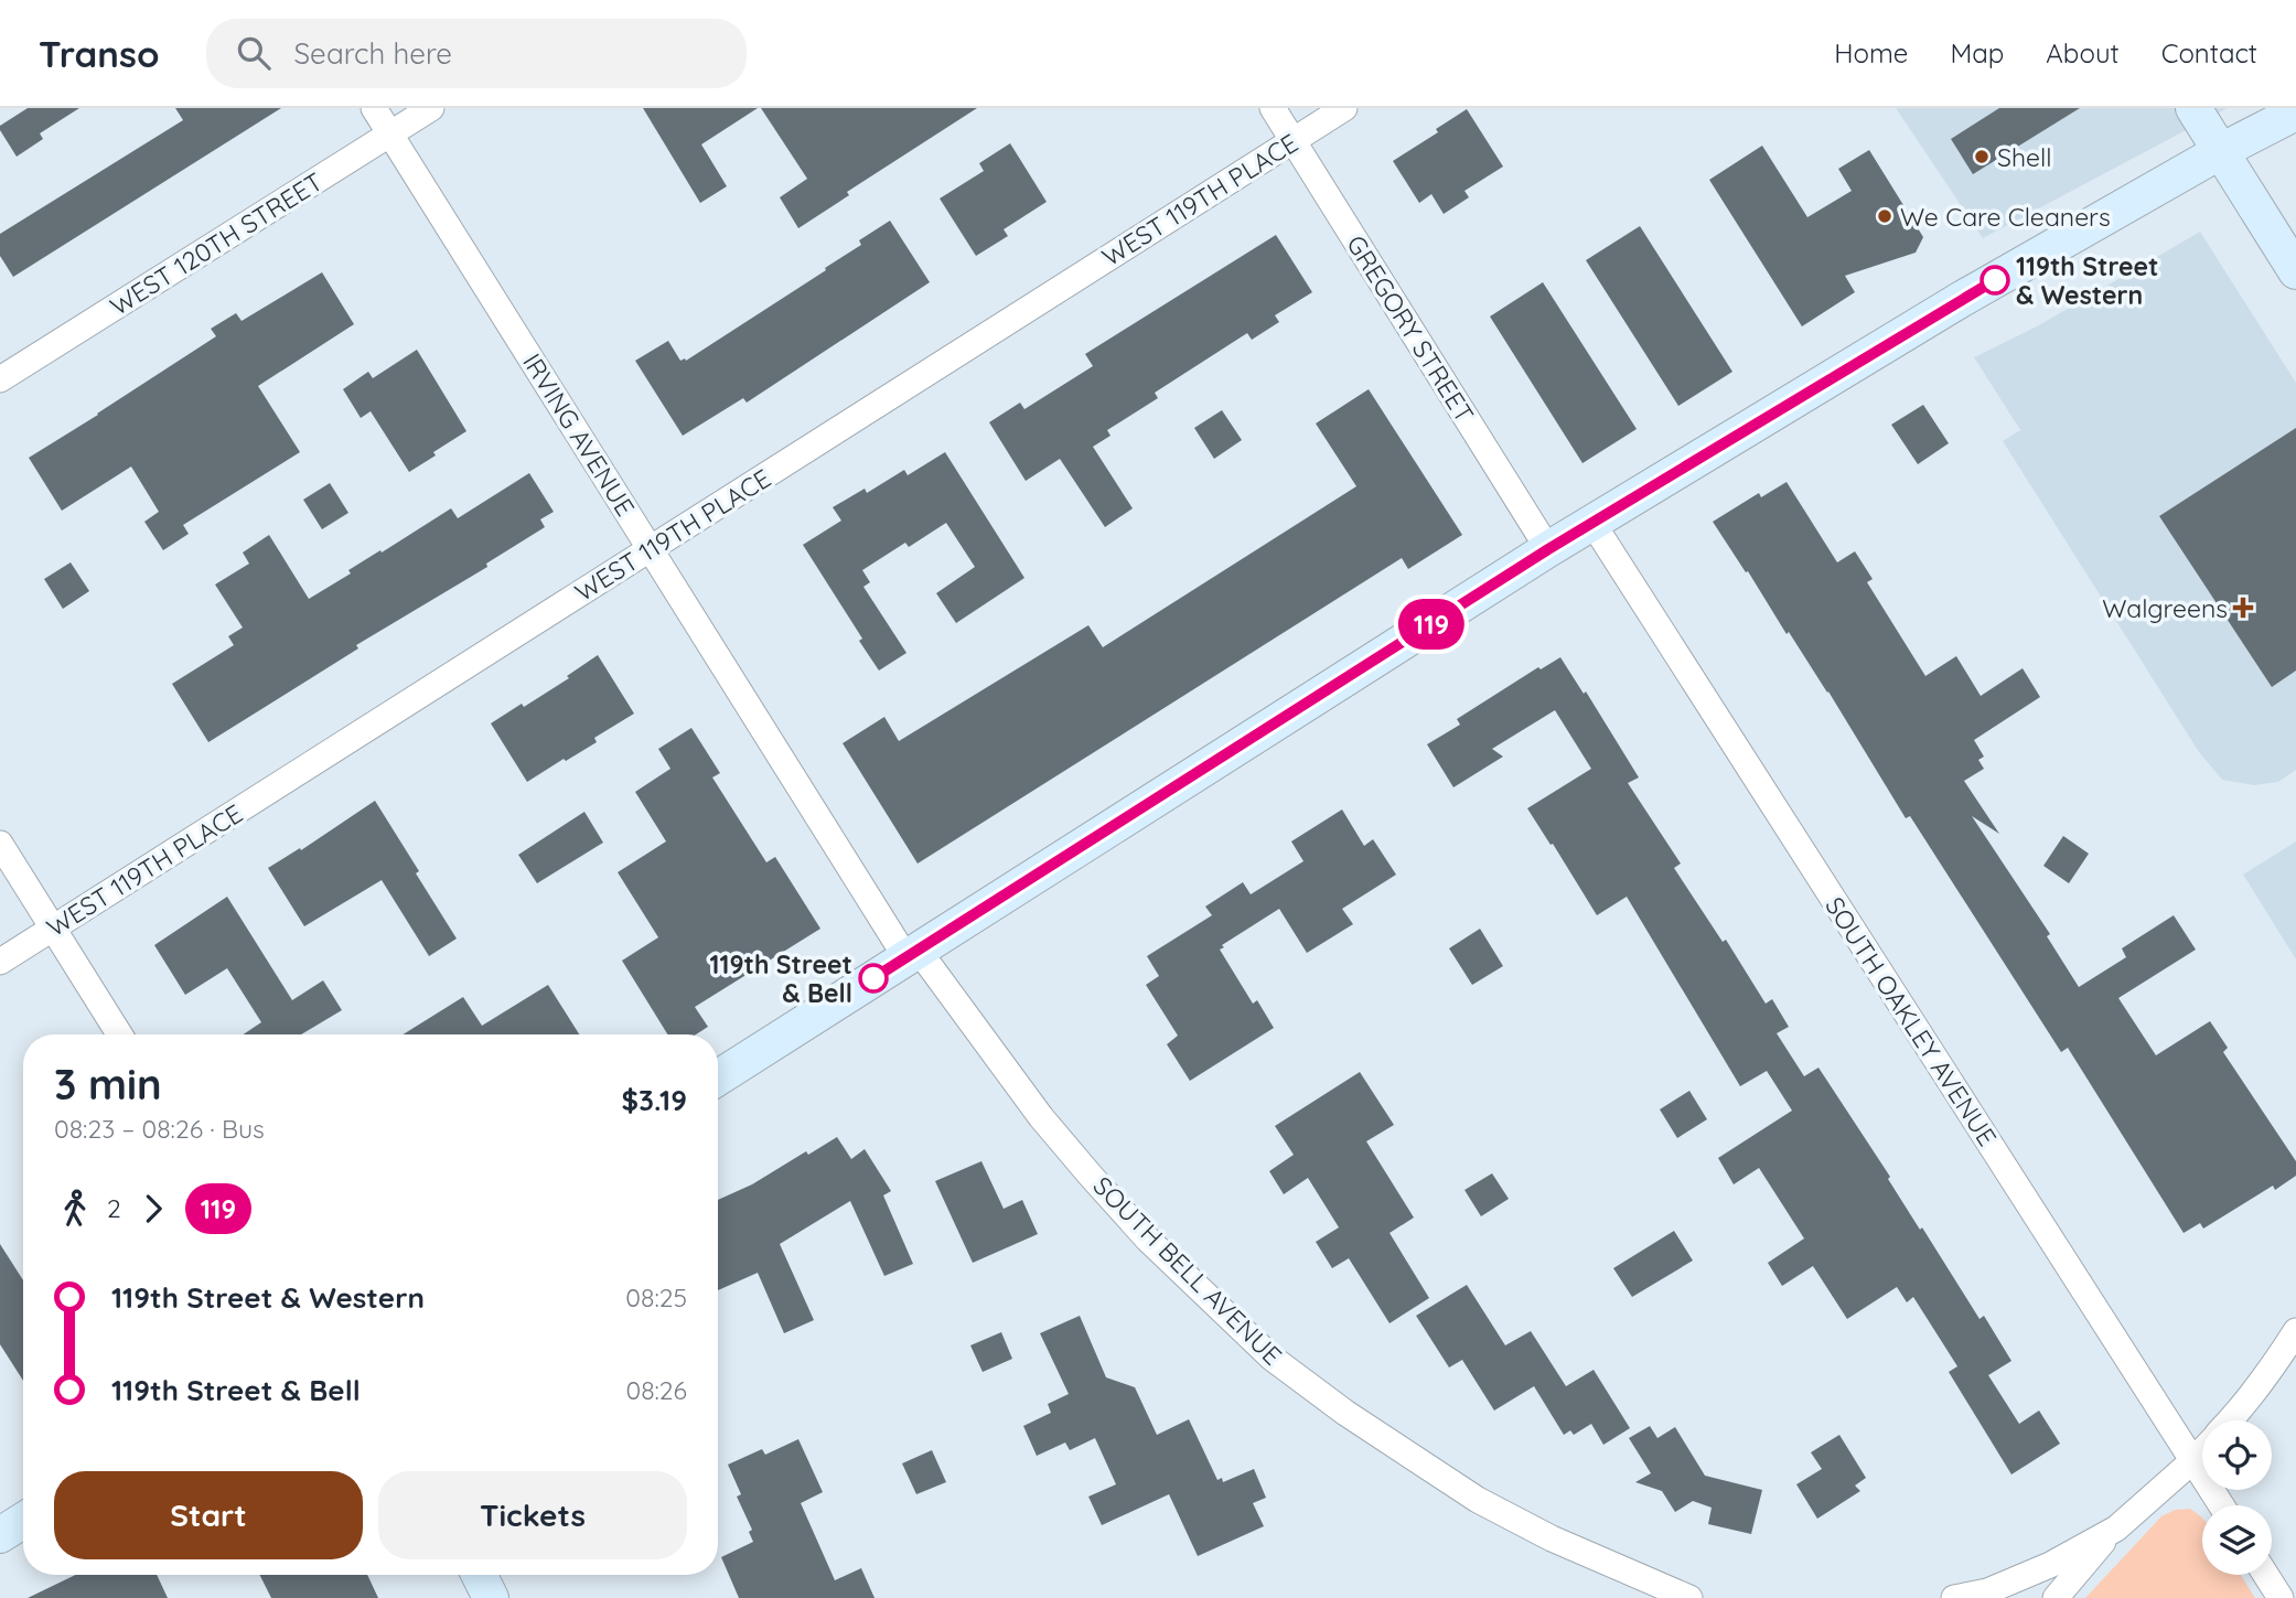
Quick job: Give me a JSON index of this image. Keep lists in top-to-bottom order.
{
  "streets": {
    "street": [
      "WEST 119TH PLACE",
      "WEST 120TH STREET",
      "GREGORY STREET",
      "IRVING AVENUE",
      "SOUTH OAKLEY AVENUE",
      "SOUTH BELL AVENUE"
    ]
  },
  "crossings": [
    ["WEST 119TH PLACE", "GREGORY STREET"],
    ["WEST 119TH PLACE", "IRVING AVENUE"],
    ["WEST 120TH STREET", "IRVING AVENUE"],
    ["IRVING AVENUE", "SOUTH BELL AVENUE"]
  ],
  "places": {
    "other": [
      "Shell",
      "We Care Cleaners",
      "119th Street & Western",
      "119th Street & Bell"
    ],
    "health": ["Walgreens"]
  },
  "lines": ["bus line 119"],
  "page": {
    "header": "Transo",
    "search": "Search here",
    "nav": [
      "Home",
      "Map",
      "About",
      "Contact"
    ],
    "on_map": "119",
    "heading": ["3 min", "08:23 – 08:26 · Bus", "$3.19"],
    "legs": ["2", "119"],
    "list": [
      {
        "name": "119th Street & Western",
        "value": "08:25"
      },
      {
        "name": "119th Street & Bell",
        "value": "08:26"
      }
    ],
    "buttons": ["Start", "Tickets"]
  }
}
